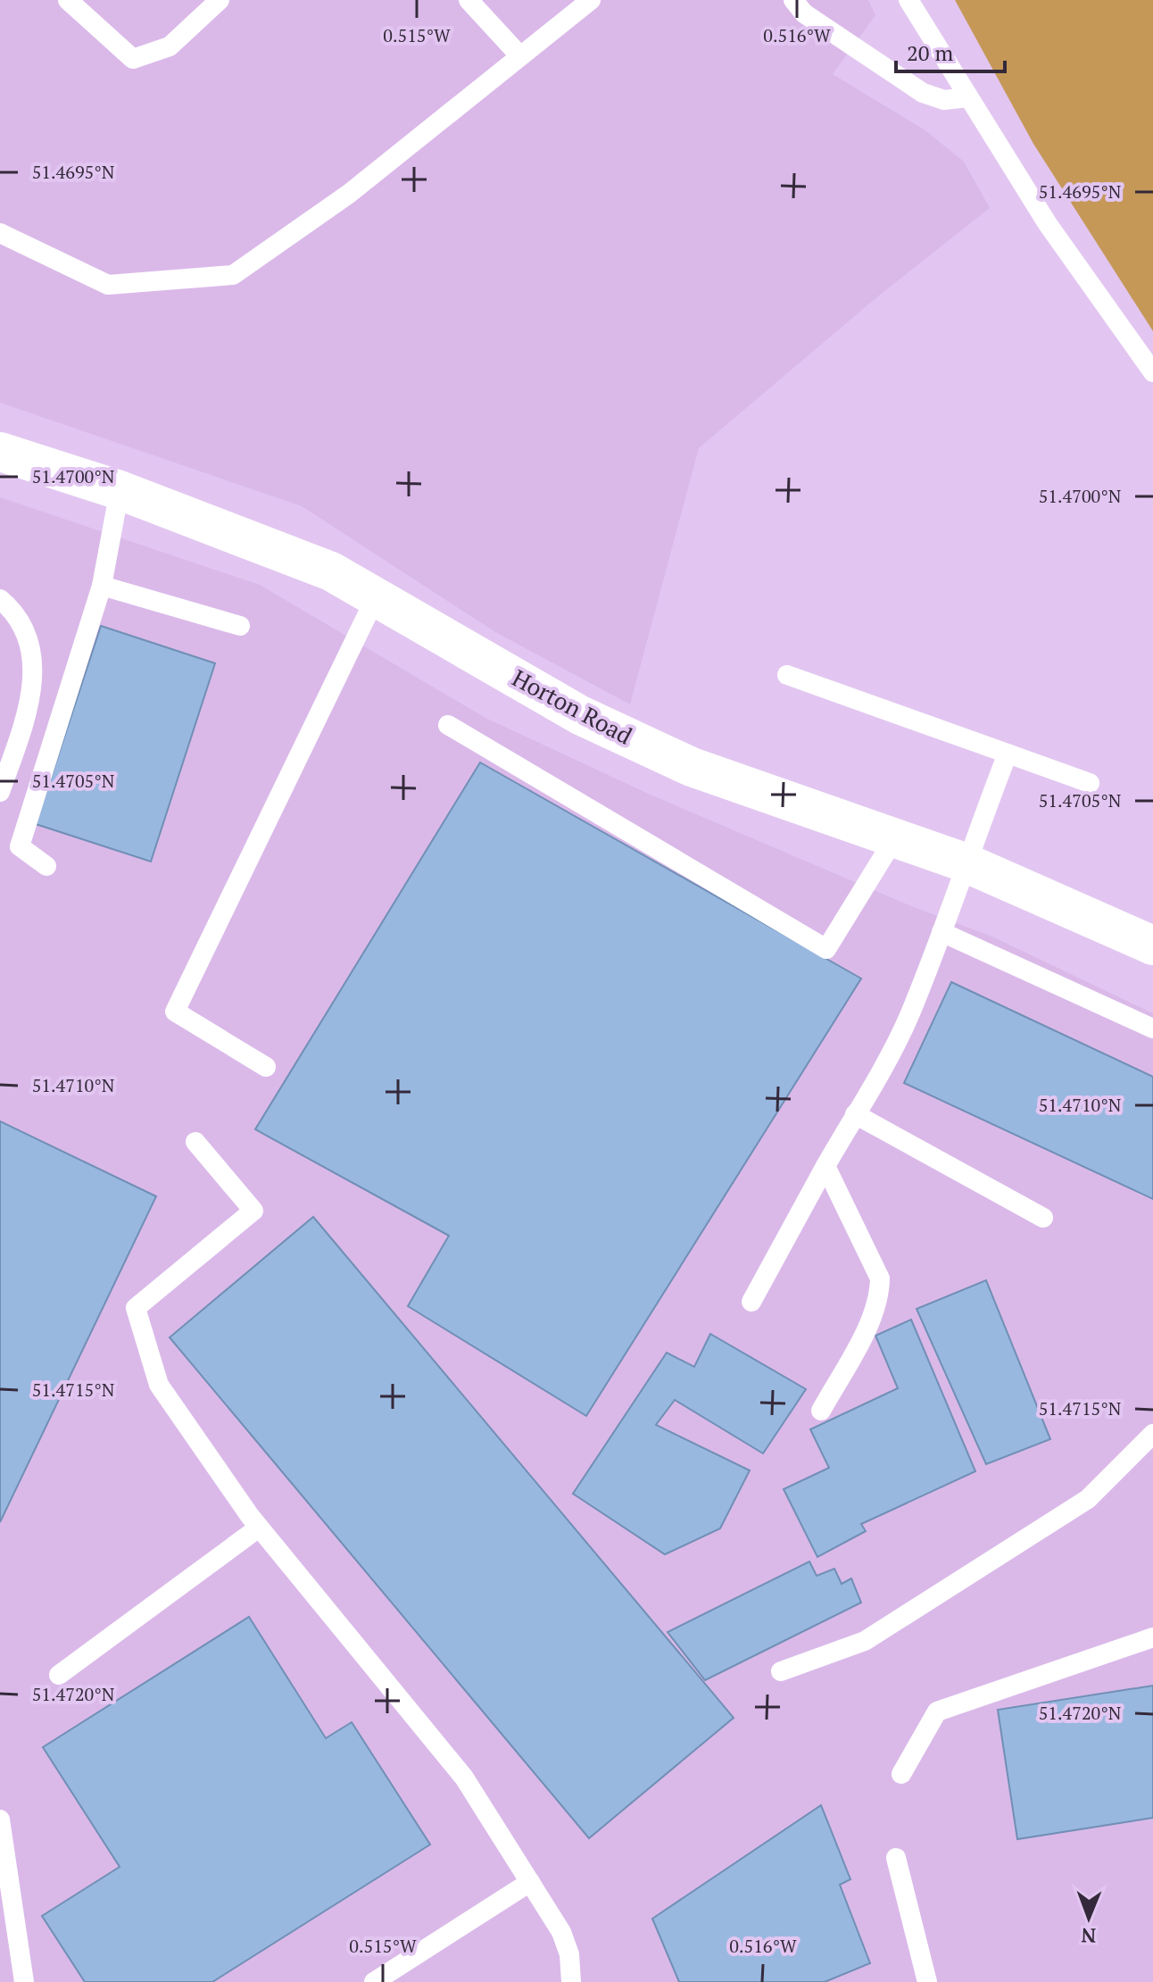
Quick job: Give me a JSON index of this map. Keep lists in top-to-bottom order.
{
  "streets": {
    "street": ["Horton Road"]
  },
  "scale_bar": "20 m",
  "north": "bottom",
  "coordinates": [
    "0.515°W",
    "0.516°W",
    "51.4695°N",
    "51.4700°N",
    "51.4705°N",
    "51.4710°N",
    "51.4715°N",
    "51.4720°N"
  ]
}
